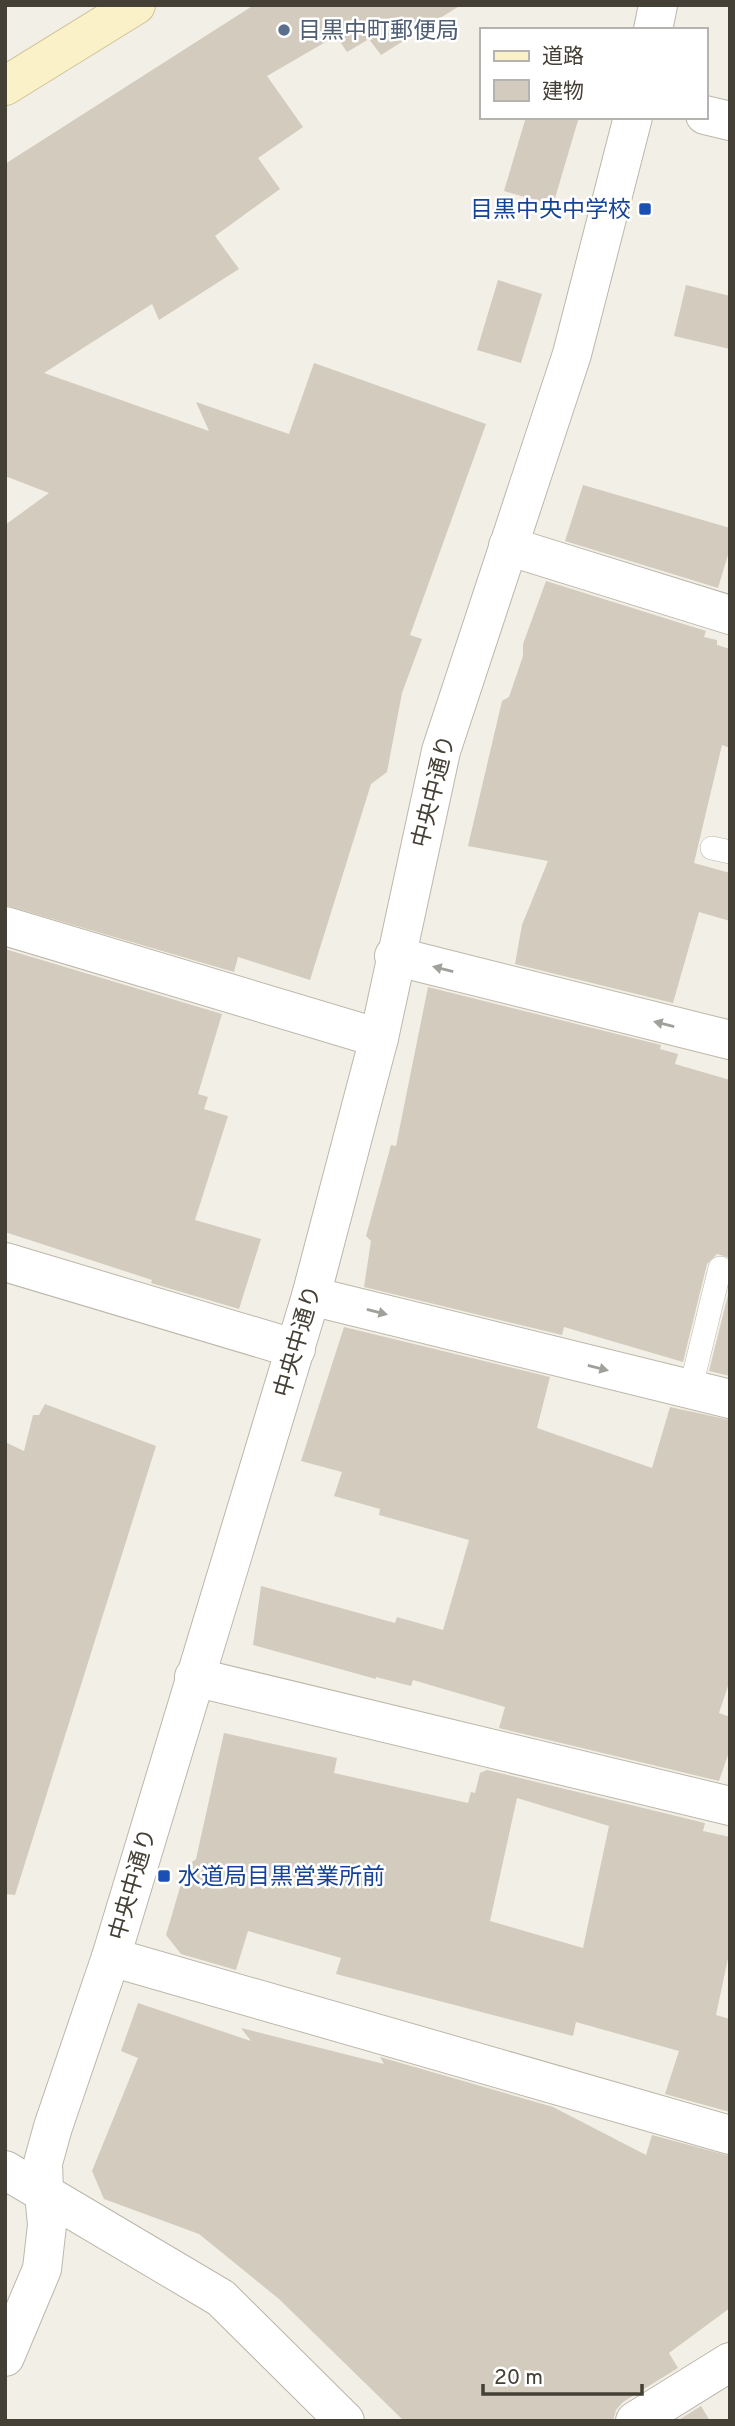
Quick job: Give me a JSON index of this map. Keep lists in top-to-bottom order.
{
  "streets": {
    "street": ["中央中通り"]
  },
  "places": {
    "other": ["目黒中町郵便局"],
    "transit": ["目黒中央中学校", "水道局目黒営業所前"]
  },
  "legend": ["道路", "建物"],
  "scale_bar": "20 m"
}
